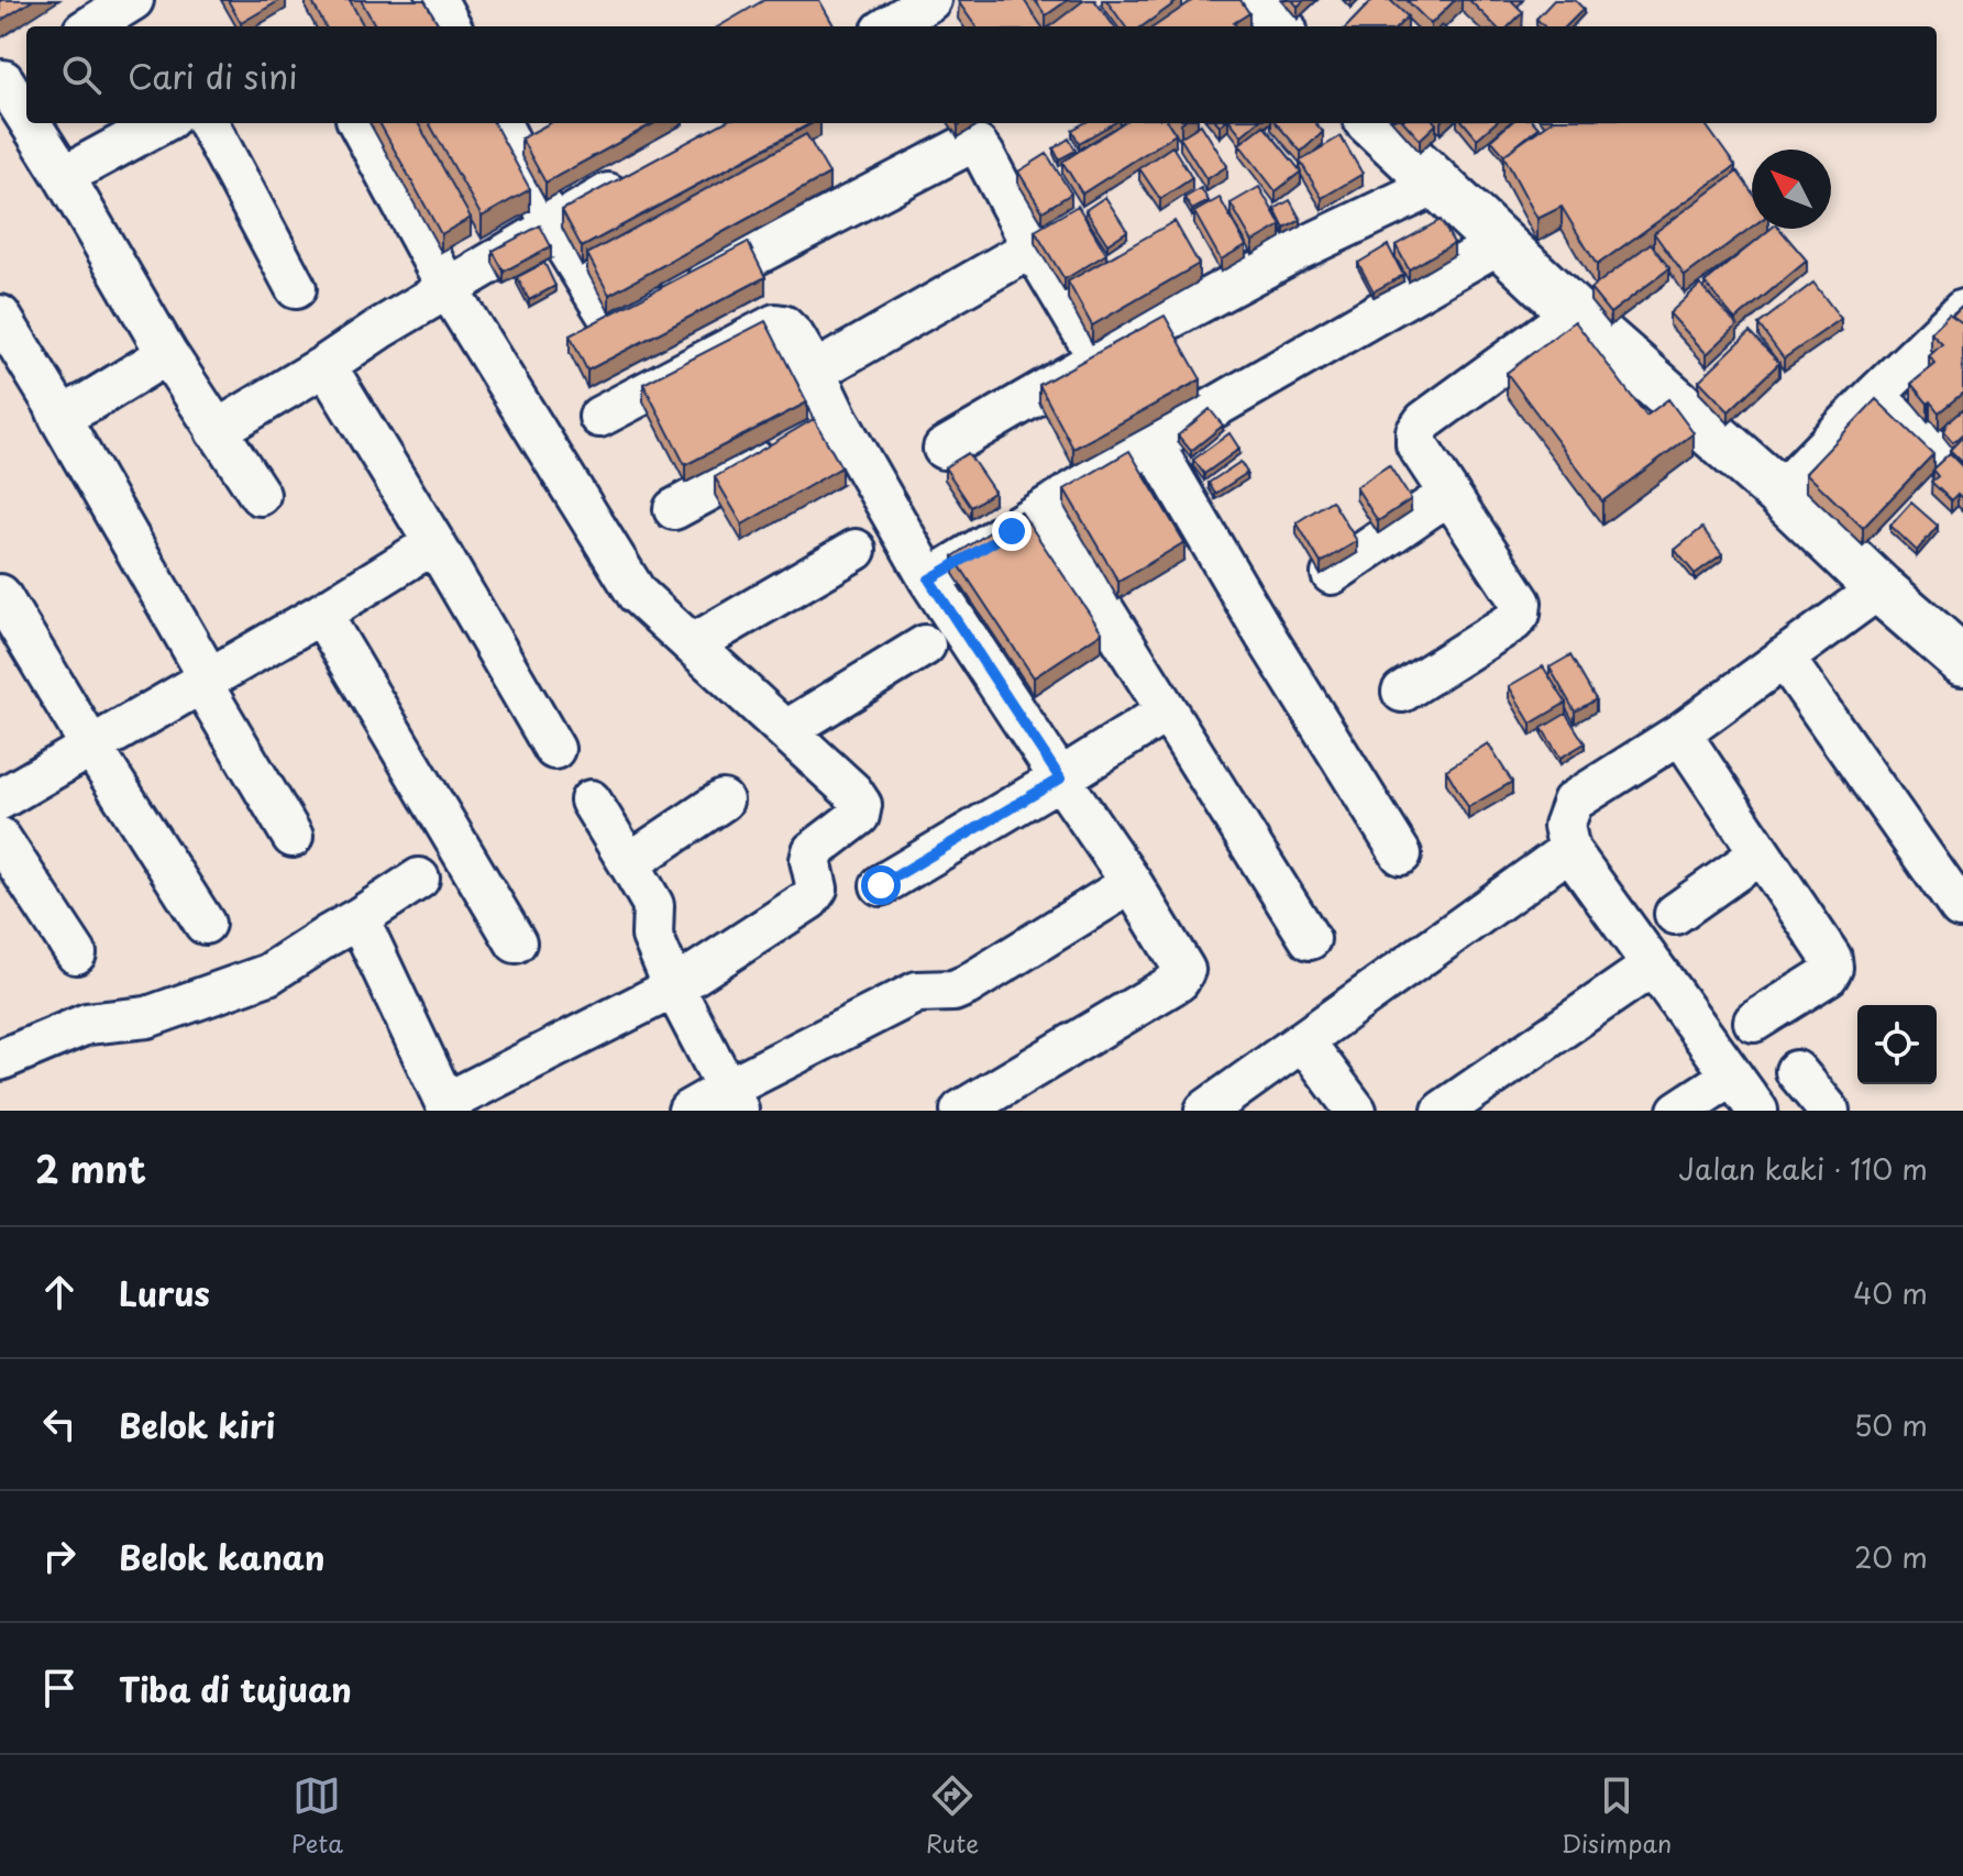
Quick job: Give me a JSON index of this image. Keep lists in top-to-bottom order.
{
  "north": "top left",
  "page": {
    "search": "Cari di sini",
    "heading": ["2 mnt", "Jalan kaki · 110 m"],
    "list": [
      ["Lurus", "40 m"],
      ["Belok kiri", "50 m"],
      ["Belok kanan", "20 m"],
      "Tiba di tujuan"
    ],
    "nav": ["Peta", "Rute", "Disimpan"]
  }
}
